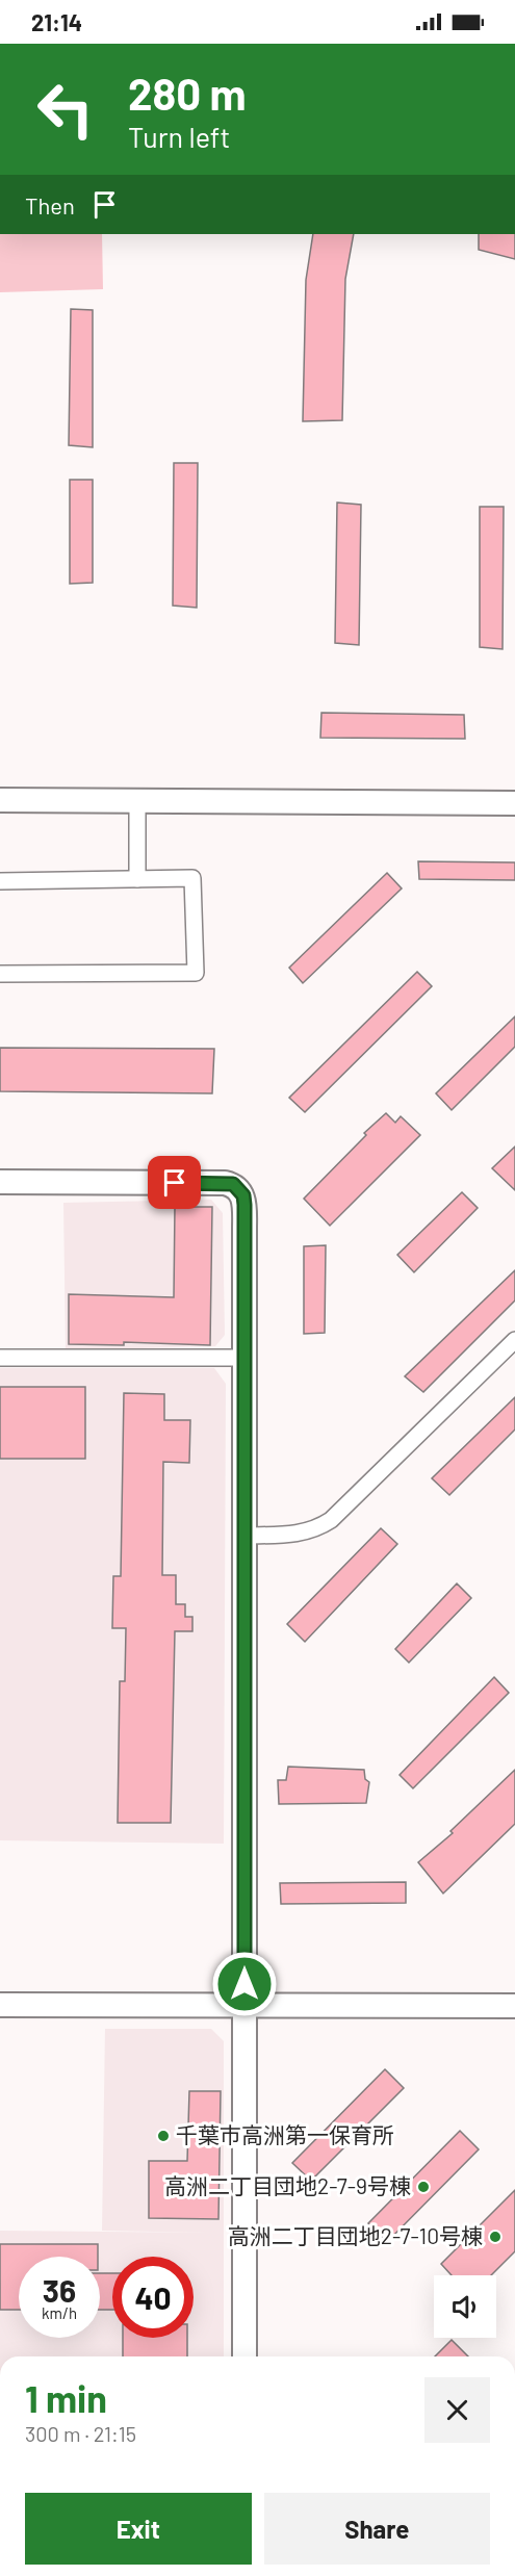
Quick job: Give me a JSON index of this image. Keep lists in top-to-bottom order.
{
  "places": ["千葉市高洲第一保育所", "高洲二丁目団地2-7-9号棟", "高洲二丁目団地2-7-10号棟"],
  "page": {
    "status": "21:14",
    "turn": ["280 m", "Turn left"],
    "then": "Then",
    "speed": "36 km/h",
    "limit": "40",
    "heading": ["1 min", "300 m · 21:15"],
    "buttons": ["Exit", "Share"]
  }
}
